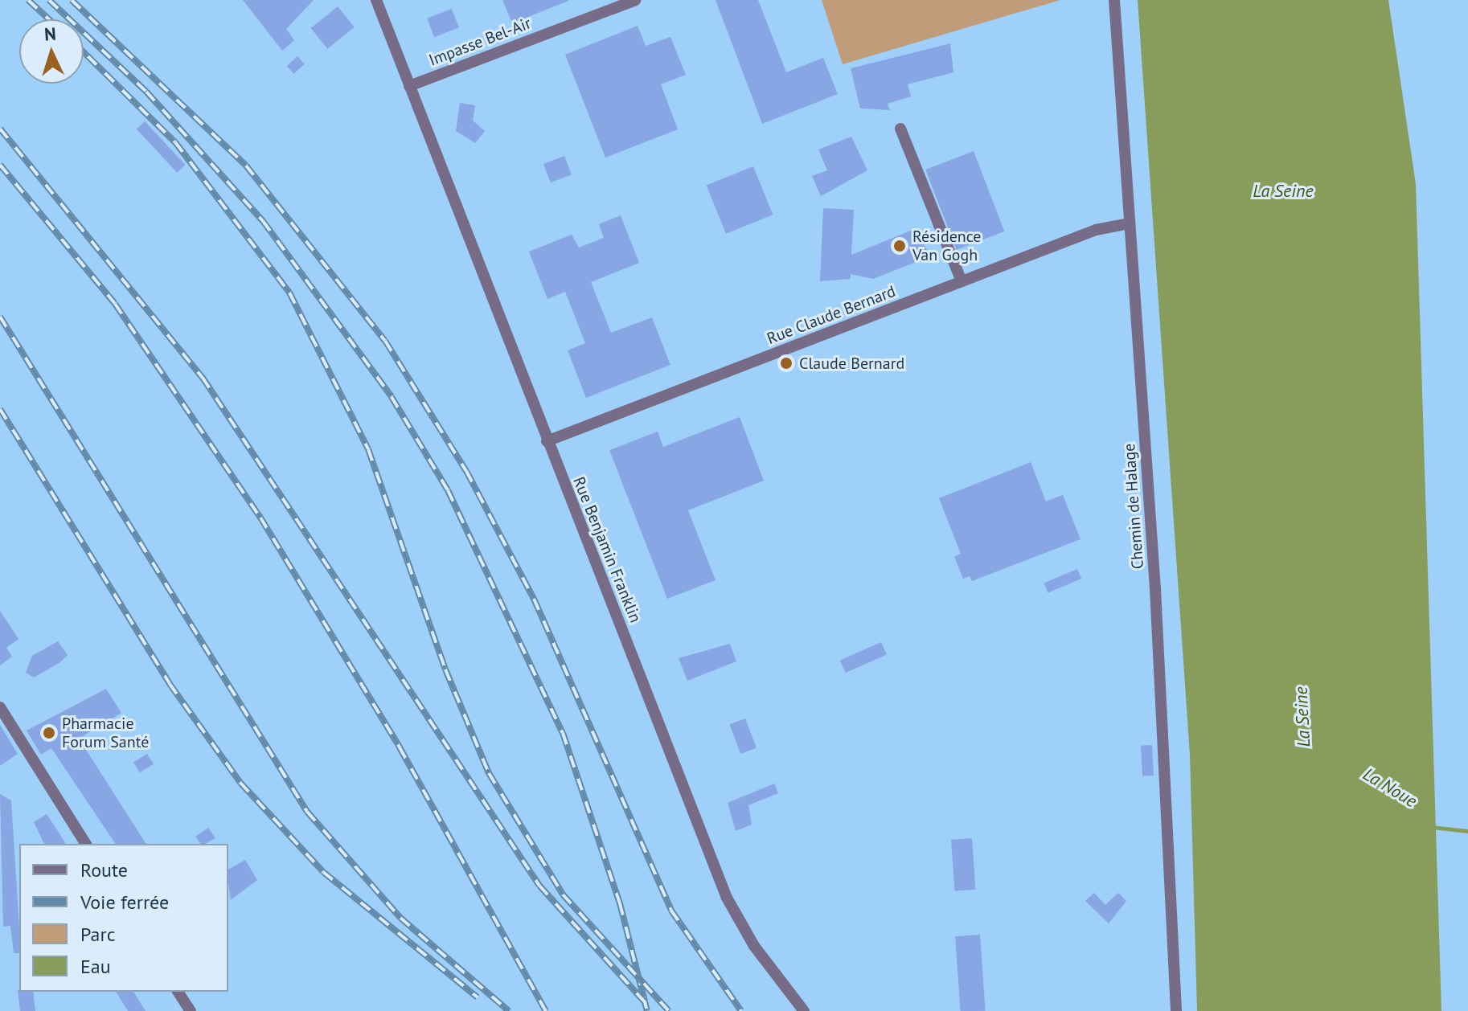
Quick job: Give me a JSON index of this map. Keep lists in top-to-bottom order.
{
  "streets": {
    "street": [
      "Impasse Bel-Air",
      "Rue Claude Bernard",
      "Chemin de Halage",
      "Rue Benjamin Franklin"
    ]
  },
  "crossings": [
    ["Impasse Bel-Air", "Rue Benjamin Franklin"],
    ["Rue Claude Bernard", "Chemin de Halage"],
    ["Rue Claude Bernard", "Rue Benjamin Franklin"]
  ],
  "water": ["La Seine", "La Noue"],
  "places": ["Résidence Van Gogh", "Claude Bernard", "Pharmacie Forum Santé"],
  "legend": [
    "Route",
    "Voie ferrée",
    "Parc",
    "Eau"
  ],
  "north": "top"
}
